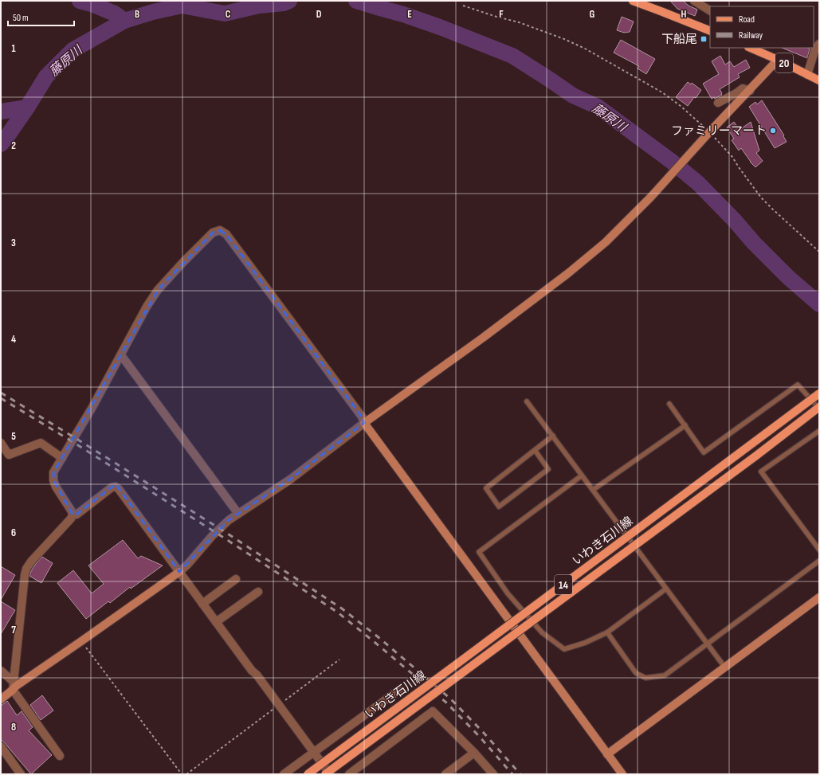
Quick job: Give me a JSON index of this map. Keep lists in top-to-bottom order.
{
  "streets": {
    "main road": ["20", "いわき石川線", "14"]
  },
  "water": ["藤原川"],
  "places": {
    "transit": ["下船尾"],
    "other": ["ファミリーマート"]
  },
  "legend": ["Road", "Railway"],
  "scale_bar": "50 m",
  "grid": {
    "columns": [
      "B",
      "C",
      "D",
      "E",
      "F",
      "G",
      "H"
    ],
    "rows": [
      "1",
      "2",
      "3",
      "4",
      "5",
      "6",
      "7",
      "8"
    ]
  }
}
